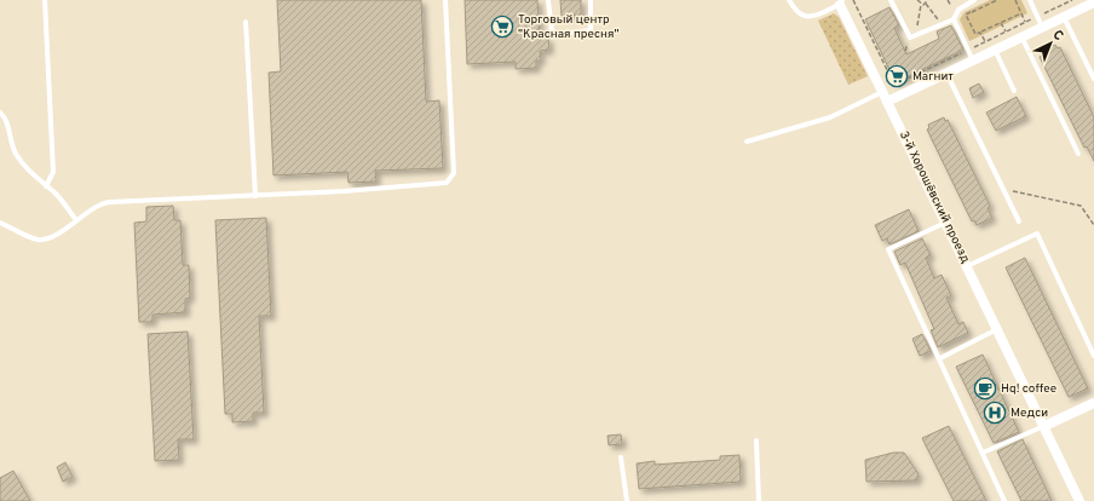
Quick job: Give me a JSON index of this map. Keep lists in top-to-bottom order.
{
  "streets": {
    "street": ["3-й Хорошёвский проезд"]
  },
  "places": {
    "supermarket": ["Торговый центр \"Красная пресня\"", "Магнит"],
    "cafe": ["Hq! coffee"],
    "hospital": ["Медси"]
  },
  "north": "top right"
}
